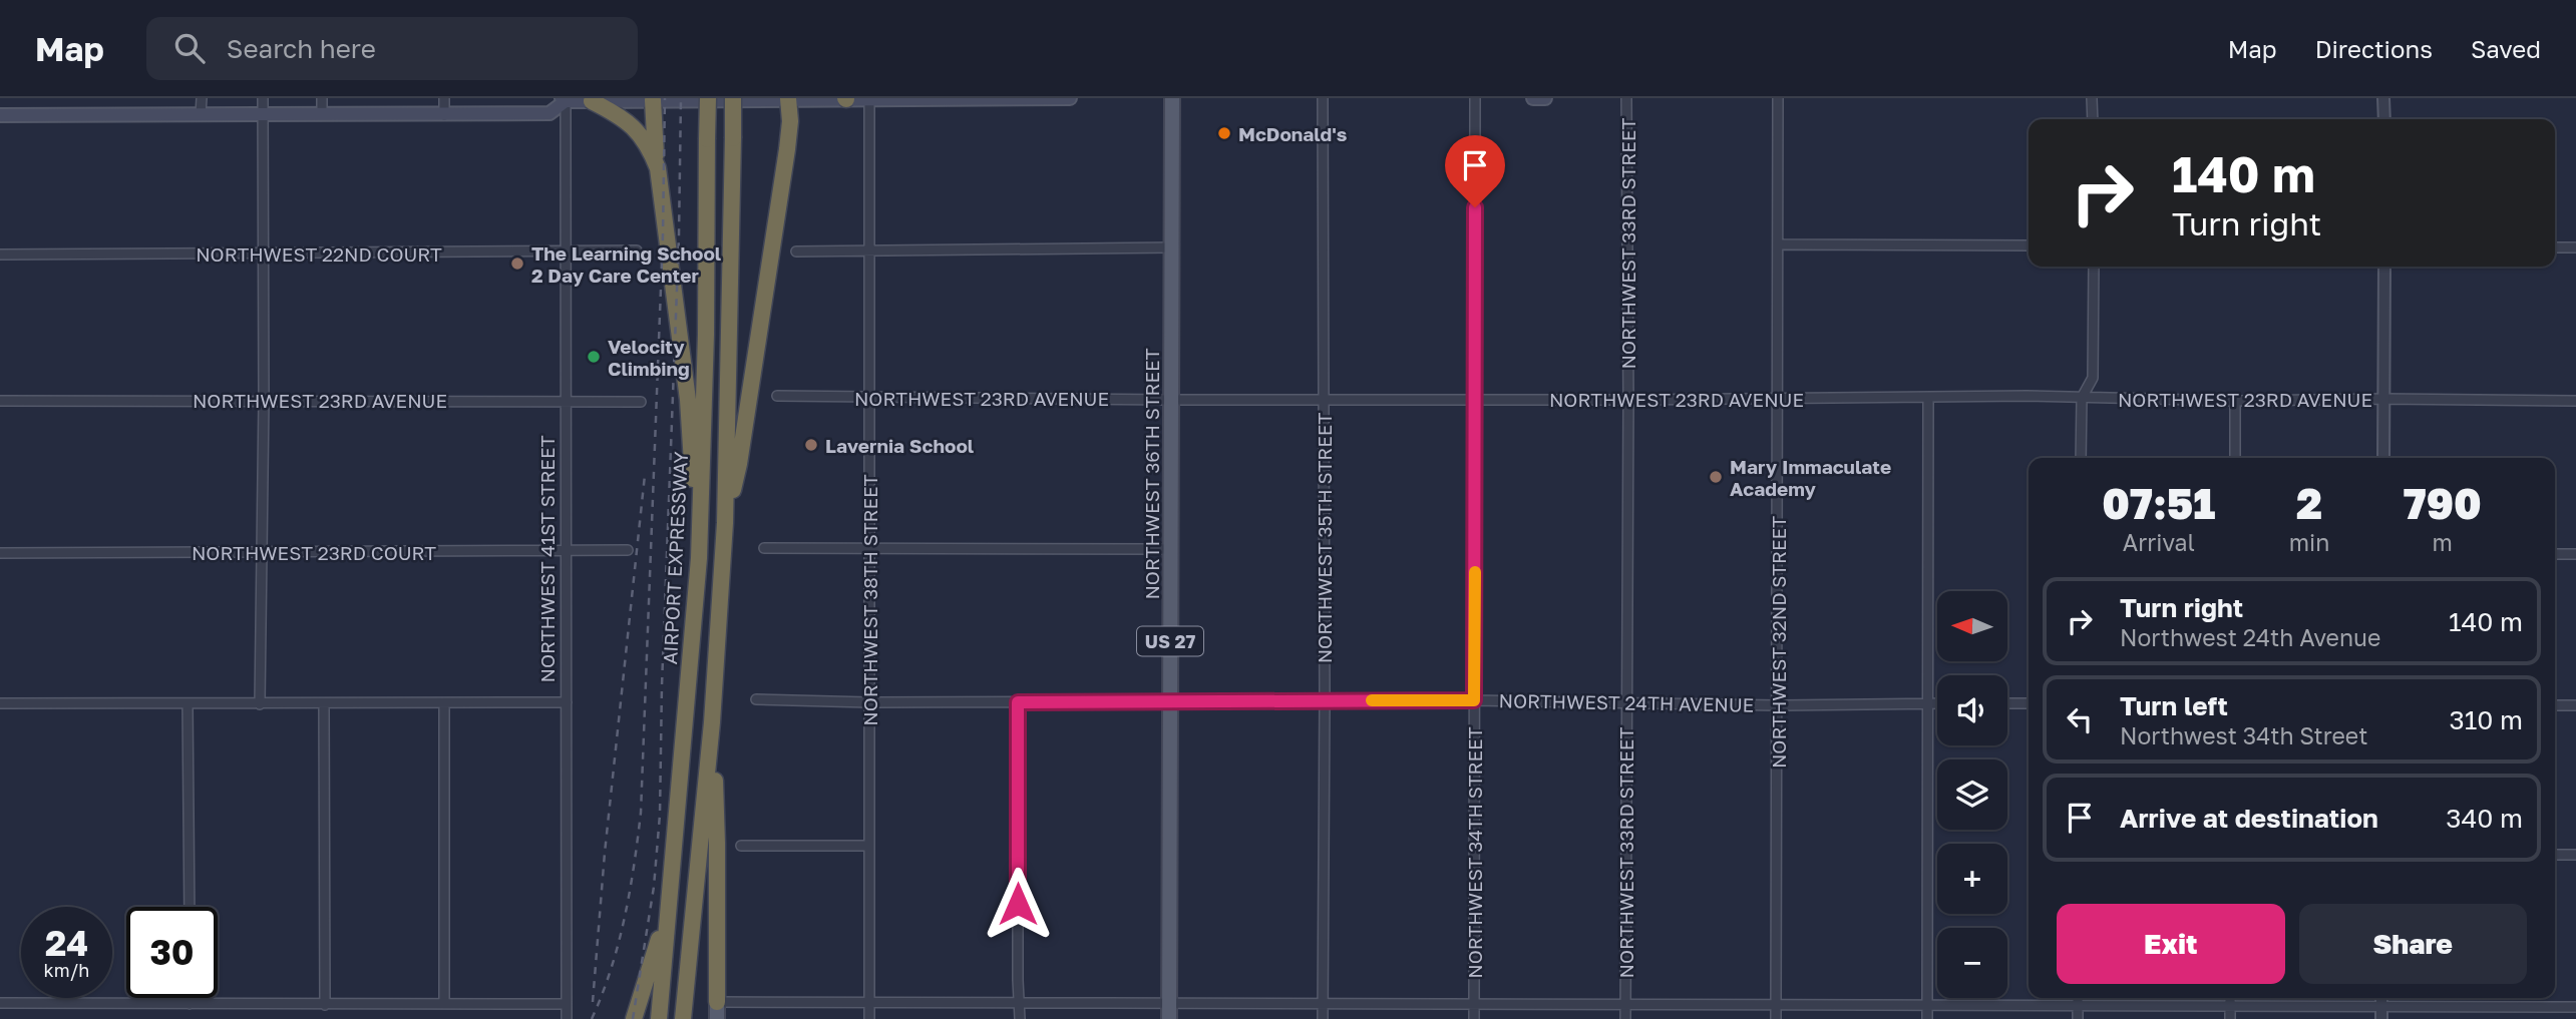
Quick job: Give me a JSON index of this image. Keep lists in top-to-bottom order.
{
  "streets": {
    "highway": ["AIRPORT EXPRESSWAY"],
    "main road": ["NORTHWEST 36TH STREET", "US 27"],
    "street": [
      "NORTHWEST 33RD STREET",
      "NORTHWEST 22ND COURT",
      "NORTHWEST 23RD AVENUE",
      "NORTHWEST 35TH STREET",
      "NORTHWEST 23RD COURT",
      "NORTHWEST 41ST STREET",
      "NORTHWEST 38TH STREET",
      "NORTHWEST 32ND STREET",
      "NORTHWEST 24TH AVENUE",
      "NORTHWEST 34TH STREET"
    ]
  },
  "crossings": [
    ["NORTHWEST 33RD STREET", "NORTHWEST 23RD AVENUE"],
    ["NORTHWEST 33RD STREET", "NORTHWEST 24TH AVENUE"],
    ["NORTHWEST 22ND COURT", "NORTHWEST 41ST STREET"],
    ["NORTHWEST 23RD AVENUE", "NORTHWEST 36TH STREET"],
    ["NORTHWEST 23RD AVENUE", "NORTHWEST 35TH STREET"],
    ["NORTHWEST 23RD AVENUE", "NORTHWEST 41ST STREET"],
    ["NORTHWEST 23RD AVENUE", "NORTHWEST 38TH STREET"],
    ["NORTHWEST 23RD AVENUE", "NORTHWEST 32ND STREET"],
    ["NORTHWEST 23RD AVENUE", "NORTHWEST 34TH STREET"],
    ["NORTHWEST 36TH STREET", "NORTHWEST 24TH AVENUE"],
    ["NORTHWEST 35TH STREET", "NORTHWEST 24TH AVENUE"],
    ["NORTHWEST 23RD COURT", "NORTHWEST 41ST STREET"],
    ["NORTHWEST 38TH STREET", "NORTHWEST 24TH AVENUE"],
    ["NORTHWEST 32ND STREET", "NORTHWEST 24TH AVENUE"],
    ["NORTHWEST 24TH AVENUE", "NORTHWEST 34TH STREET"]
  ],
  "places": [
    "McDonald's",
    "The Learning School 2 Day Care Center",
    "Velocity Climbing",
    "Lavernia School",
    "Mary Immaculate Academy"
  ],
  "north": "left",
  "page": {
    "header": "Map",
    "search": "Search here",
    "nav": ["Map", "Directions", "Saved"],
    "turn": ["140 m", "Turn right"],
    "eta": [
      "07:51",
      "Arrival",
      "2",
      "min",
      "790",
      "m"
    ],
    "list": [
      {
        "name": "Turn right",
        "note": "Northwest 24th Avenue",
        "value": "140 m"
      },
      {
        "name": "Turn left",
        "note": "Northwest 34th Street",
        "value": "310 m"
      },
      {
        "name": "Arrive at destination",
        "value": "340 m"
      }
    ],
    "map_buttons": ["+", "−"],
    "buttons": ["Exit", "Share"],
    "speed": "24 km/h",
    "limit": "30"
  }
}
